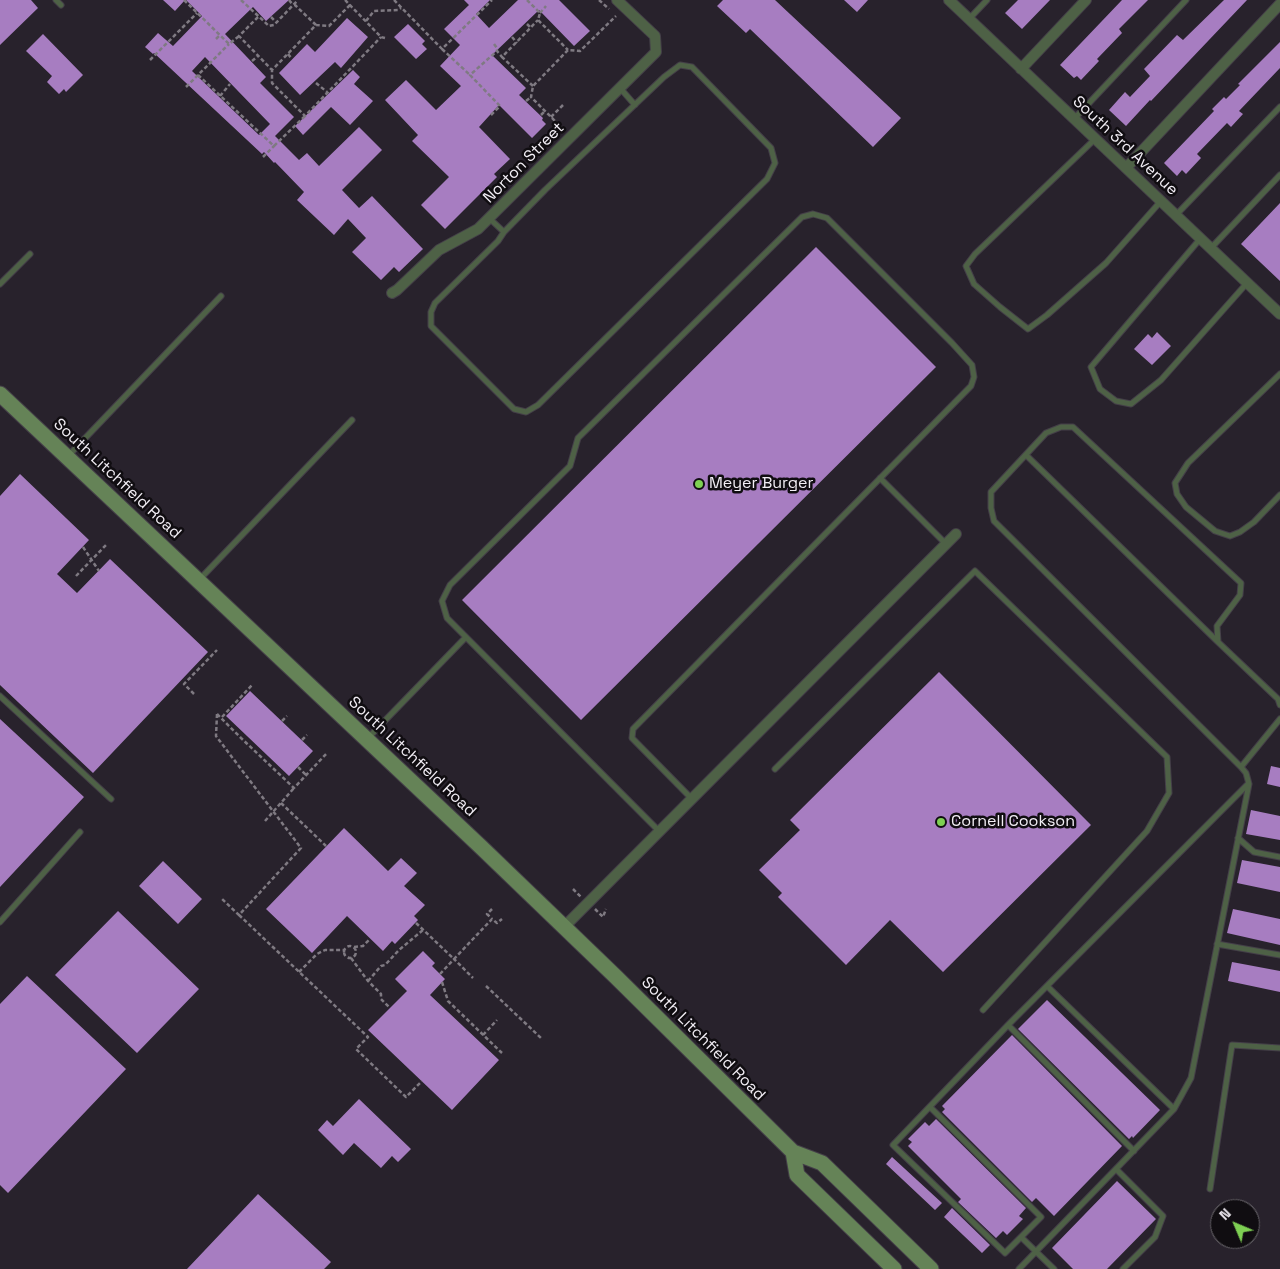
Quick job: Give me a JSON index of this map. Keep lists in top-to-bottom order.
{
  "streets": {
    "main road": ["South Litchfield Road"],
    "street": ["South 3rd Avenue", "Norton Street"]
  },
  "places": ["Meyer Burger", "Cornell Cookson"],
  "north": "top left"
}
